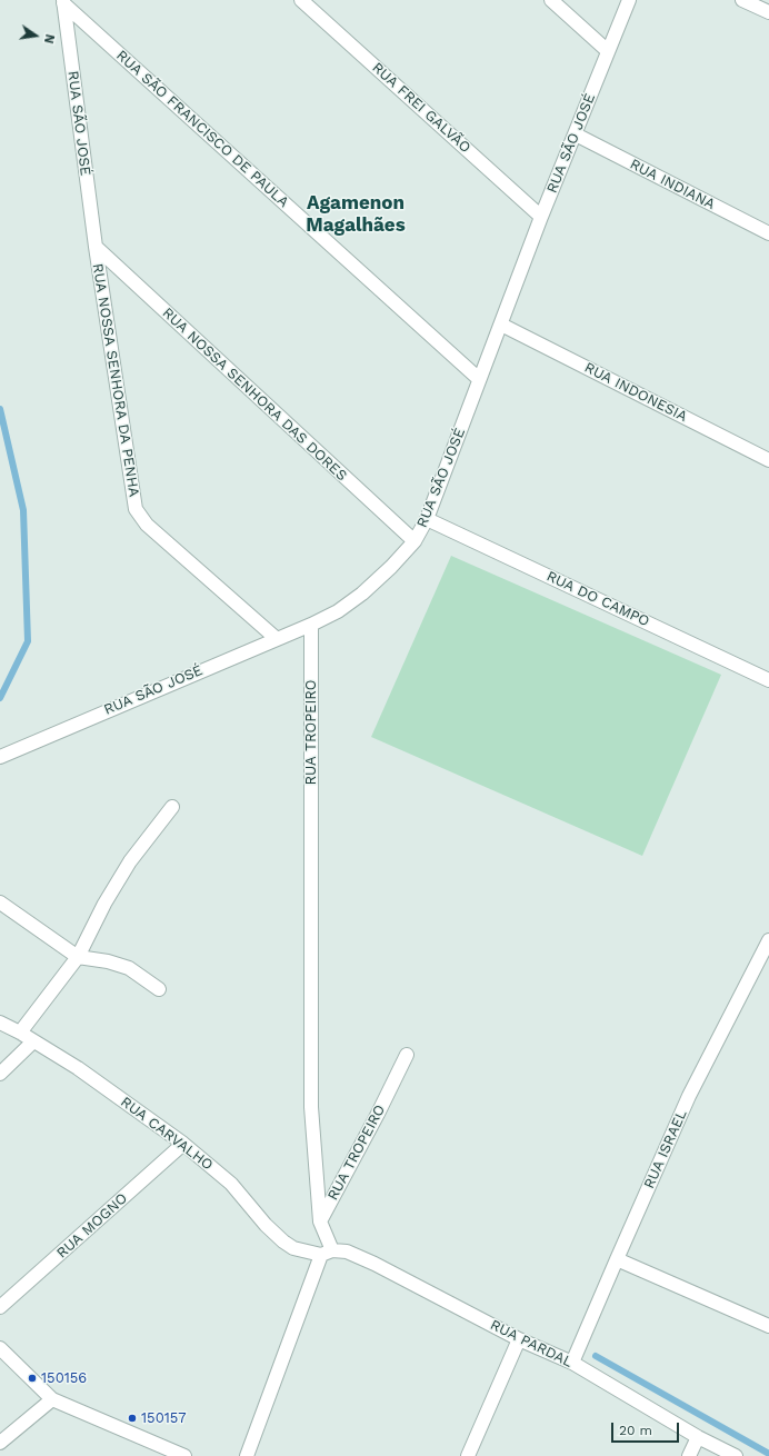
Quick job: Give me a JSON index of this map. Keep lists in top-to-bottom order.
{
  "streets": {
    "street": [
      "RUA FREI GALVÃO",
      "RUA SÃO JOSÉ",
      "RUA SÃO FRANCISCO DE PAULA",
      "RUA INDIANA",
      "RUA NOSSA SENHORA DA PENHA",
      "RUA INDONESIA",
      "RUA NOSSA SENHORA DAS DORES",
      "RUA DO CAMPO",
      "RUA TROPEIRO",
      "RUA CARVALHO",
      "RUA ISRAEL",
      "RUA MOGNO",
      "RUA PARDAL"
    ]
  },
  "crossings": [
    ["RUA FREI GALVÃO", "RUA SÃO JOSÉ"],
    ["RUA SÃO JOSÉ", "RUA SÃO FRANCISCO DE PAULA"],
    ["RUA SÃO JOSÉ", "RUA INDIANA"],
    ["RUA SÃO JOSÉ", "RUA NOSSA SENHORA DA PENHA"],
    ["RUA SÃO JOSÉ", "RUA INDONESIA"],
    ["RUA SÃO JOSÉ", "RUA NOSSA SENHORA DAS DORES"],
    ["RUA SÃO JOSÉ", "RUA DO CAMPO"],
    ["RUA SÃO JOSÉ", "RUA TROPEIRO"],
    ["RUA NOSSA SENHORA DA PENHA", "RUA NOSSA SENHORA DAS DORES"],
    ["RUA CARVALHO", "RUA MOGNO"],
    ["RUA CARVALHO", "RUA PARDAL"],
    ["RUA ISRAEL", "RUA PARDAL"]
  ],
  "districts": ["Agamenon Magalhães"],
  "places": ["150156", "150157"],
  "scale_bar": "20 m",
  "north": "right"
}
